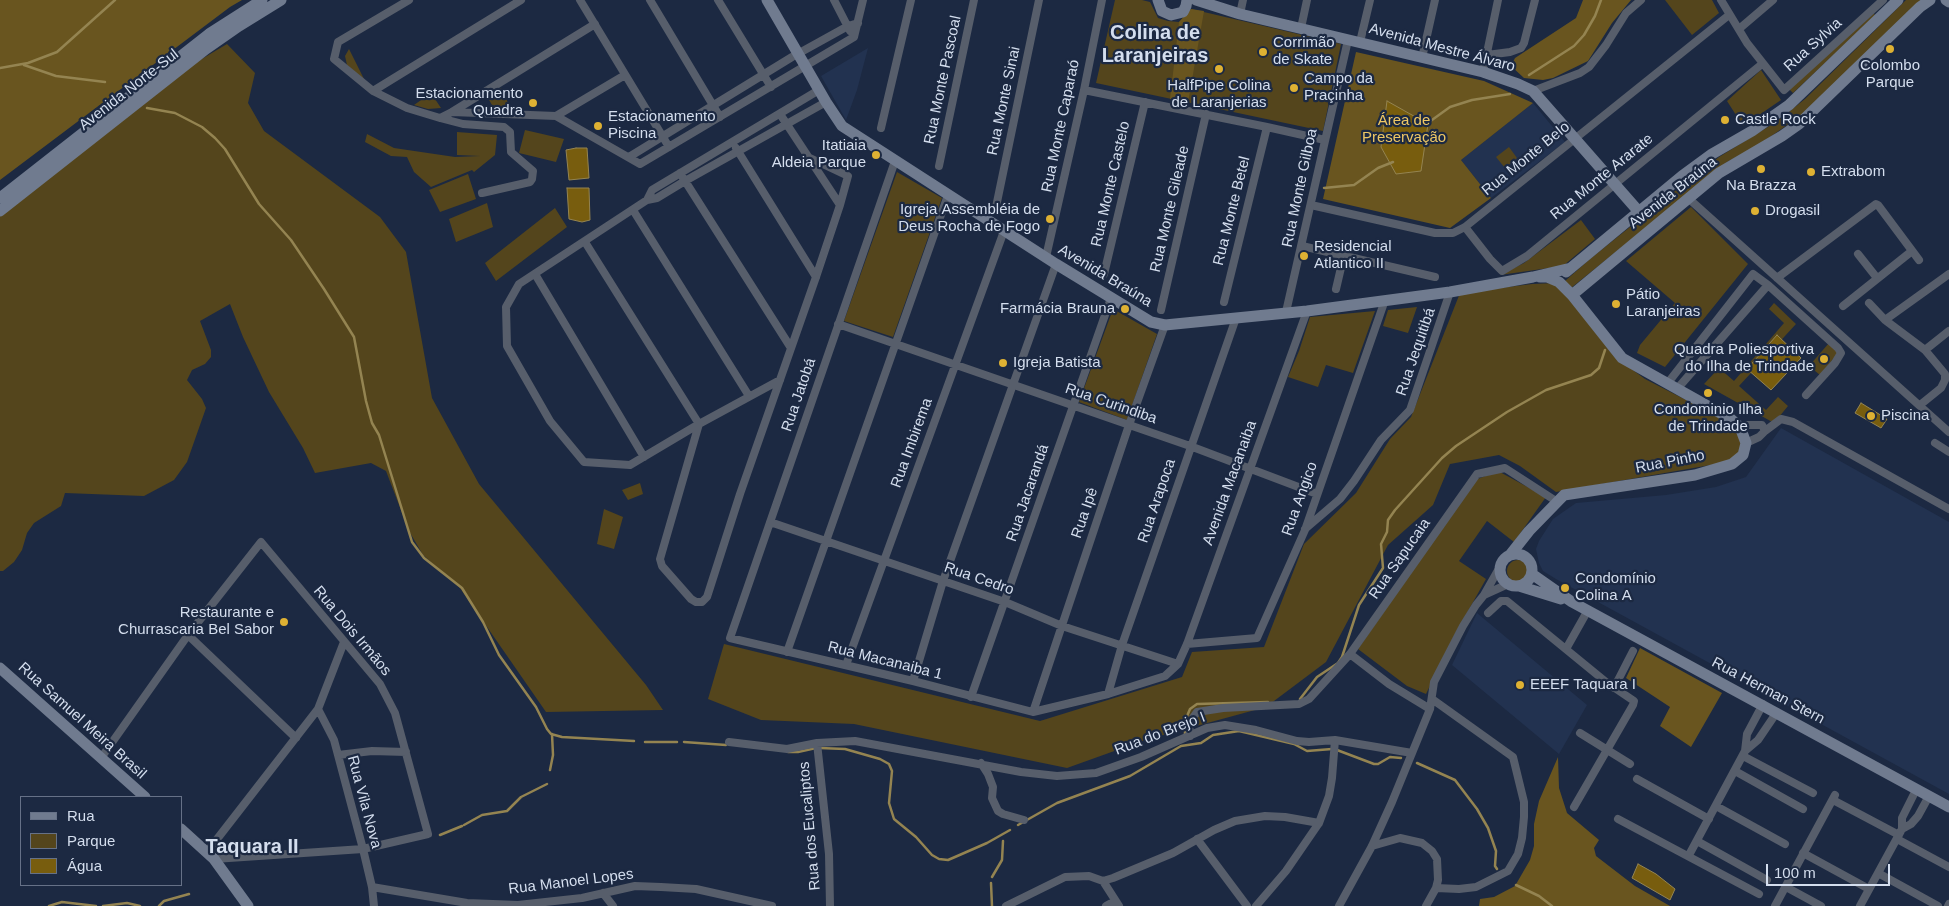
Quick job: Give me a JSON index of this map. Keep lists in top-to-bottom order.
{
  "streets": {
    "street": [
      "Rua Sylvia",
      "Avenida Mestre Álvaro",
      "Rua Monte Pascoal",
      "Avenida Norte-Sul",
      "Rua Monte Sinai",
      "Rua Monte Caparaó",
      "Rua Monte Belo",
      "Rua Monte Ararate",
      "Rua Monte Castelo",
      "Rua Monte Gilboa",
      "Avenida Braúna",
      "Rua Monte Gileade",
      "Rua Monte Betel",
      "Rua Jequitibá",
      "Rua Jatobá",
      "Rua Curindiba",
      "Rua Imbirema",
      "Rua Pinho",
      "Avenida Macanaiba",
      "Rua Jacarandá",
      "Rua Angico",
      "Rua Arapoca",
      "Rua Ipê",
      "Rua Sapucaia",
      "Rua Cedro",
      "Rua Dois Irmãos",
      "Rua Macanaiba 1",
      "Rua Herman Stern",
      "Rua Samuel Meira Brasil",
      "Rua do Brejo I",
      "Rua Vila Nova",
      "Rua dos Eucaliptos",
      "Rua Manoel Lopes"
    ]
  },
  "crossings": [
    ["Rua Sylvia", "Rua Monte Ararate"],
    ["Avenida Mestre Álvaro", "Rua Monte Belo"],
    ["Avenida Mestre Álvaro", "Rua Monte Ararate"],
    ["Avenida Mestre Álvaro", "Rua Monte Gilboa"],
    ["Avenida Mestre Álvaro", "Avenida Braúna"],
    ["Rua Monte Caparaó", "Avenida Braúna"],
    ["Rua Monte Belo", "Rua Monte Ararate"],
    ["Rua Monte Belo", "Rua Monte Gilboa"],
    ["Rua Monte Gilboa", "Avenida Braúna"],
    ["Avenida Braúna", "Rua Jequitibá"],
    ["Avenida Braúna", "Rua Jatobá"],
    ["Avenida Braúna", "Rua Imbirema"],
    ["Avenida Braúna", "Avenida Macanaiba"],
    ["Avenida Braúna", "Rua Jacarandá"],
    ["Avenida Braúna", "Rua Angico"],
    ["Avenida Braúna", "Rua Arapoca"],
    ["Avenida Braúna", "Rua Ipê"],
    ["Rua Jequitibá", "Rua Angico"],
    ["Rua Jatobá", "Rua Curindiba"],
    ["Rua Jatobá", "Rua Cedro"],
    ["Rua Jatobá", "Rua Macanaiba 1"],
    ["Rua Curindiba", "Rua Imbirema"],
    ["Rua Curindiba", "Avenida Macanaiba"],
    ["Rua Curindiba", "Rua Jacarandá"],
    ["Rua Curindiba", "Rua Angico"],
    ["Rua Curindiba", "Rua Arapoca"],
    ["Rua Curindiba", "Rua Ipê"],
    ["Rua Imbirema", "Rua Cedro"],
    ["Rua Imbirema", "Rua Macanaiba 1"],
    ["Rua Pinho", "Rua Sapucaia"],
    ["Rua Pinho", "Rua Herman Stern"],
    ["Avenida Macanaiba", "Rua Angico"],
    ["Avenida Macanaiba", "Rua Cedro"],
    ["Rua Jacarandá", "Rua Cedro"],
    ["Rua Jacarandá", "Rua Macanaiba 1"],
    ["Rua Arapoca", "Rua Cedro"],
    ["Rua Ipê", "Rua Cedro"],
    ["Rua Ipê", "Rua Macanaiba 1"],
    ["Rua Sapucaia", "Rua do Brejo I"],
    ["Rua Dois Irmãos", "Rua Vila Nova"],
    ["Rua do Brejo I", "Rua dos Eucaliptos"],
    ["Rua Vila Nova", "Rua Manoel Lopes"]
  ],
  "districts": ["Colina de Laranjeiras", "Taquara II"],
  "parks": ["Área de Preservação"],
  "places": [
    "Colombo Parque",
    "Corrimão de Skate",
    "HalfPipe Colina de Laranjerias",
    "Campo da Praçinha",
    "Estacionamento Quadra",
    "Castle Rock",
    "Estacionamento Piscina",
    "Itatiaia Aldeia Parque",
    "Na Brazza",
    "Extrabom",
    "Drogasil",
    "Igreja Assembléia de Deus Rocha de Fogo",
    "Residencial Atlantico II",
    "Pátio Laranjeiras",
    "Farmácia Brauna",
    "Quadra Poliesportiva do Ilha de Trindade",
    "Igreja Batista",
    "Condominio Ilha de Trindade",
    "Piscina",
    "Condomínio Colina A",
    "Restaurante e Churrascaria Bel Sabor",
    "EEEF Taquara I"
  ],
  "legend": ["Rua", "Parque", "Água"],
  "scale_bar": "100 m"
}
